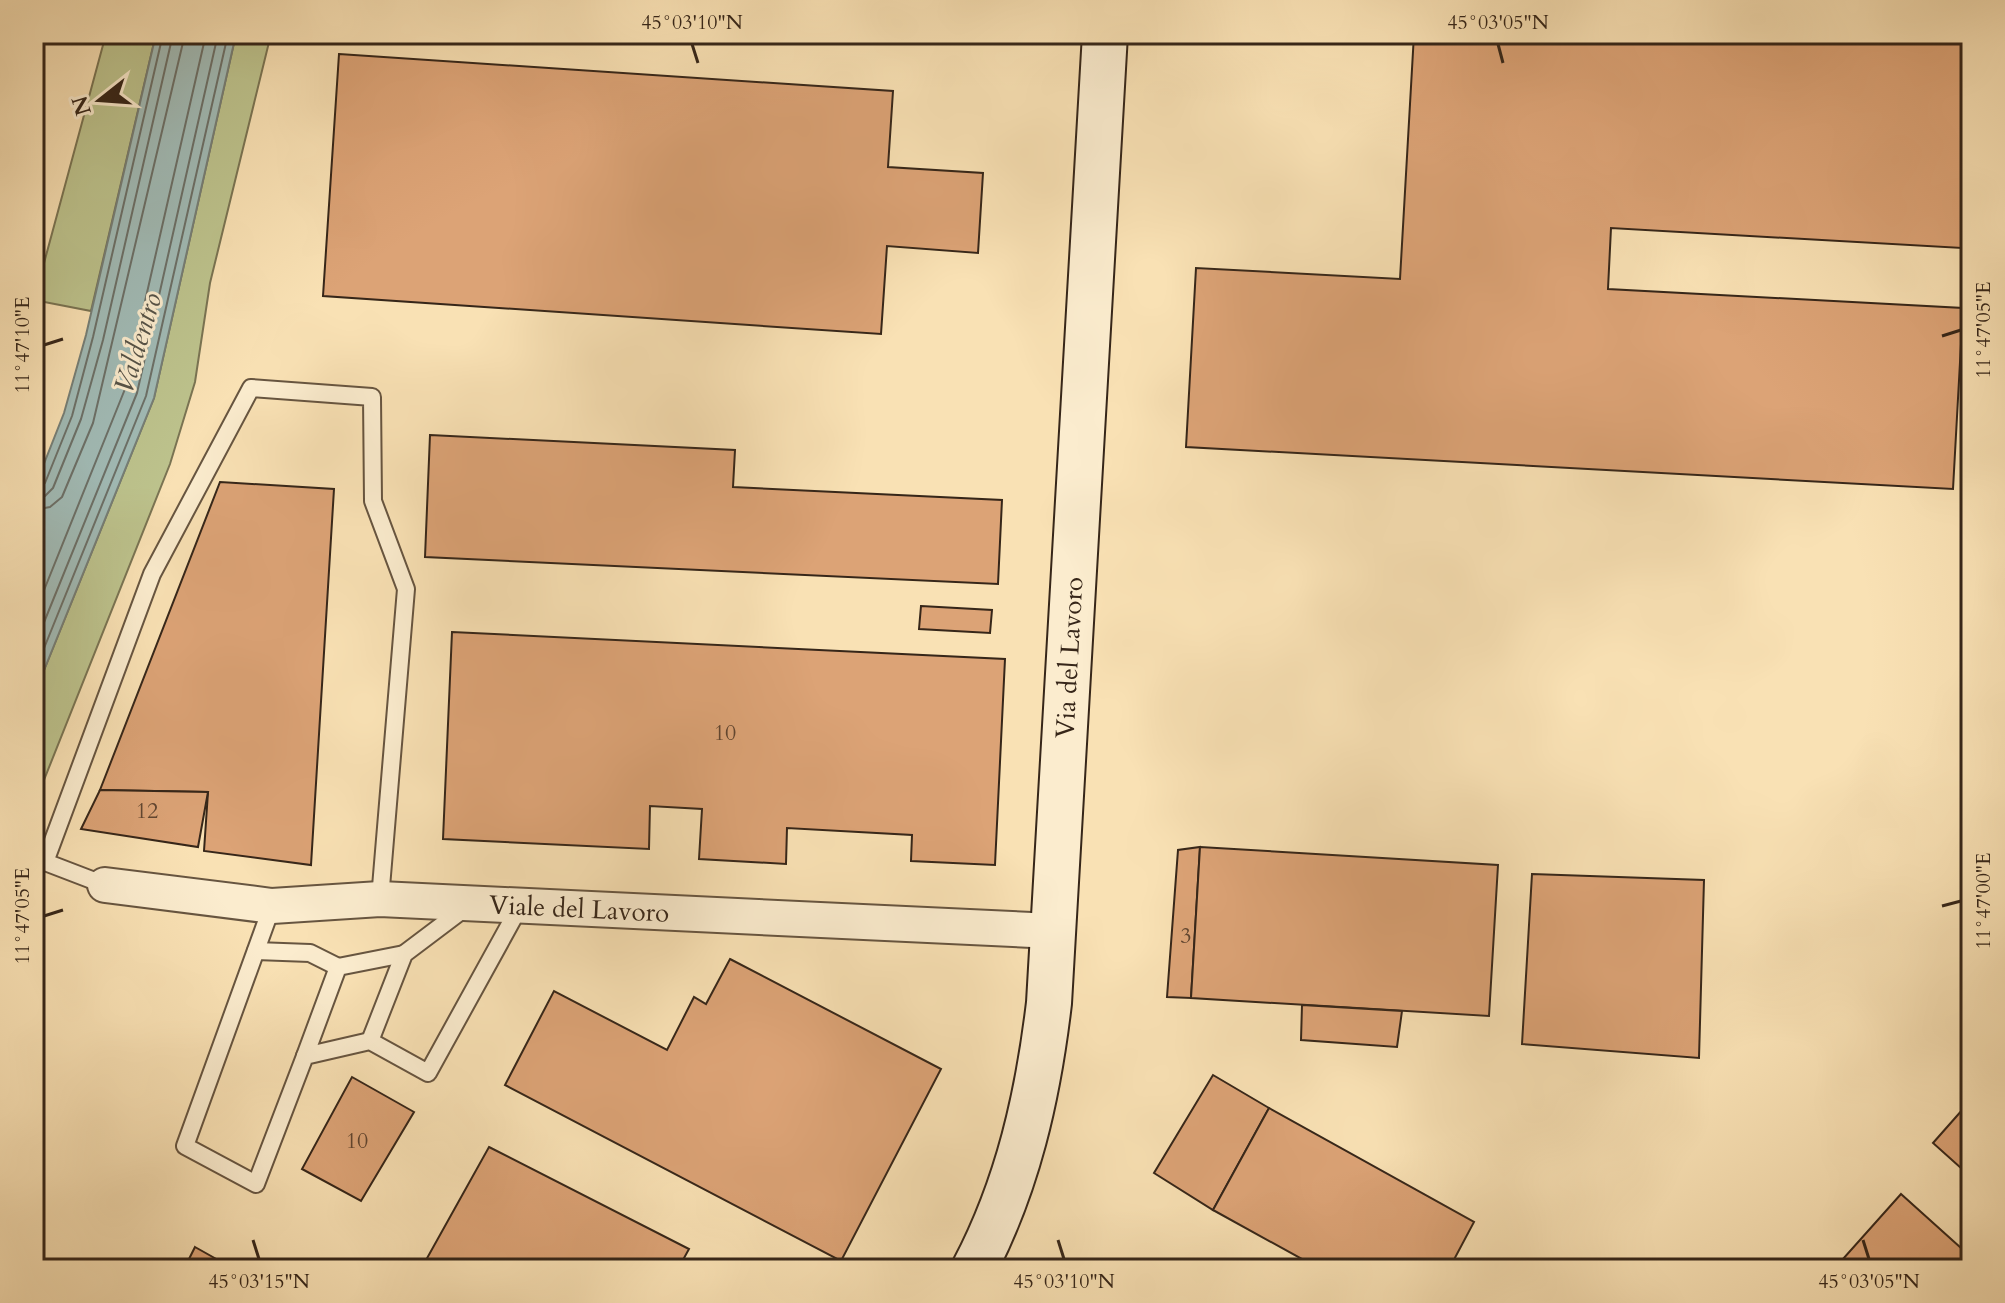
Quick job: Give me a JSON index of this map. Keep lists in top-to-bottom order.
{
  "streets": {
    "main road": ["Via del Lavoro"],
    "street": ["Viale del Lavoro"]
  },
  "crossings": [
    ["Via del Lavoro", "Viale del Lavoro"]
  ],
  "water": ["Valdentro"],
  "house_numbers": [
    "10",
    "12",
    "3",
    "10"
  ],
  "north": "left",
  "coordinates": [
    "45°03'10\"N",
    "45°03'05\"N",
    "11°47'05\"E",
    "11°47'10\"E",
    "11°47'00\"E",
    "45°03'15\"N"
  ]
}
